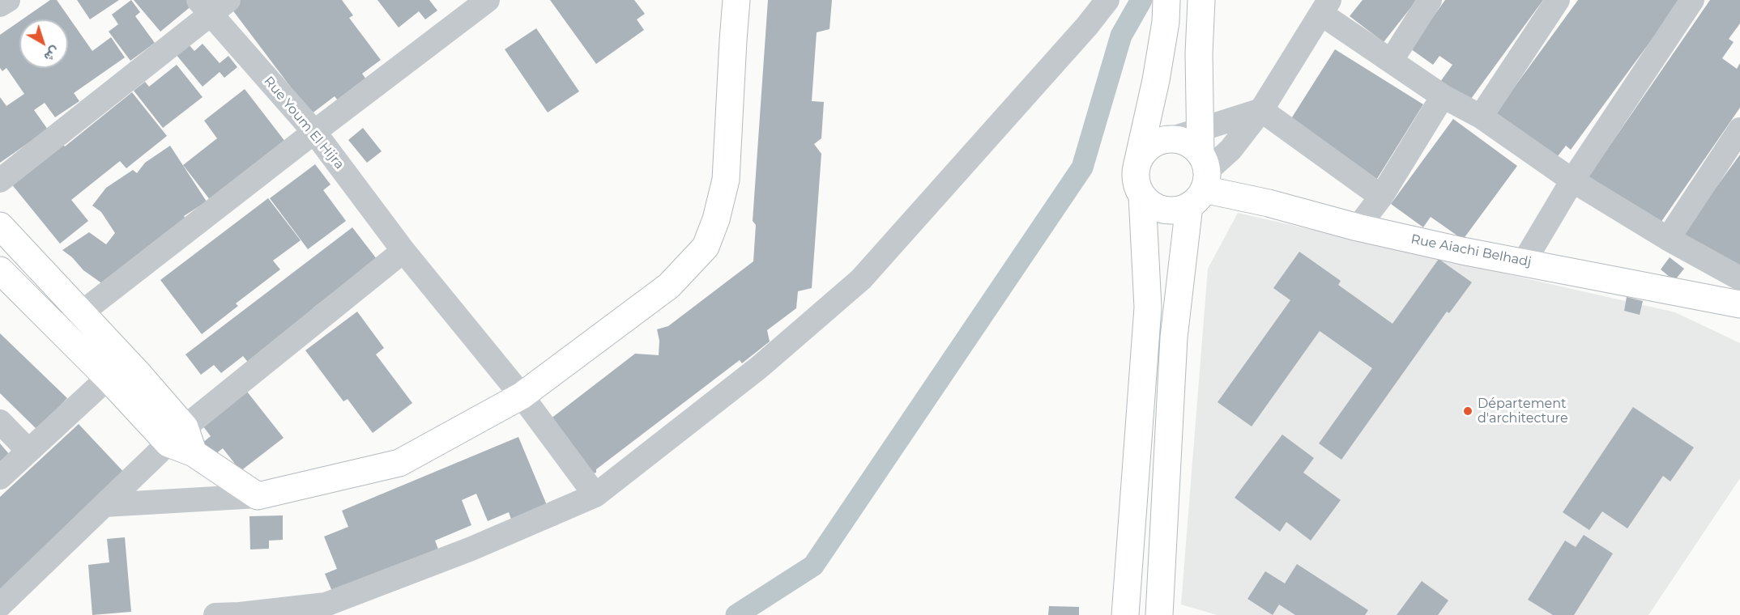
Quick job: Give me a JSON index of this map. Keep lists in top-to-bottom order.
{
  "streets": {
    "street": ["Rue Youm El Hijra", "Rue Aiachi Belhadj"]
  },
  "places": ["Département d'architecture"],
  "north": "bottom right"
}
